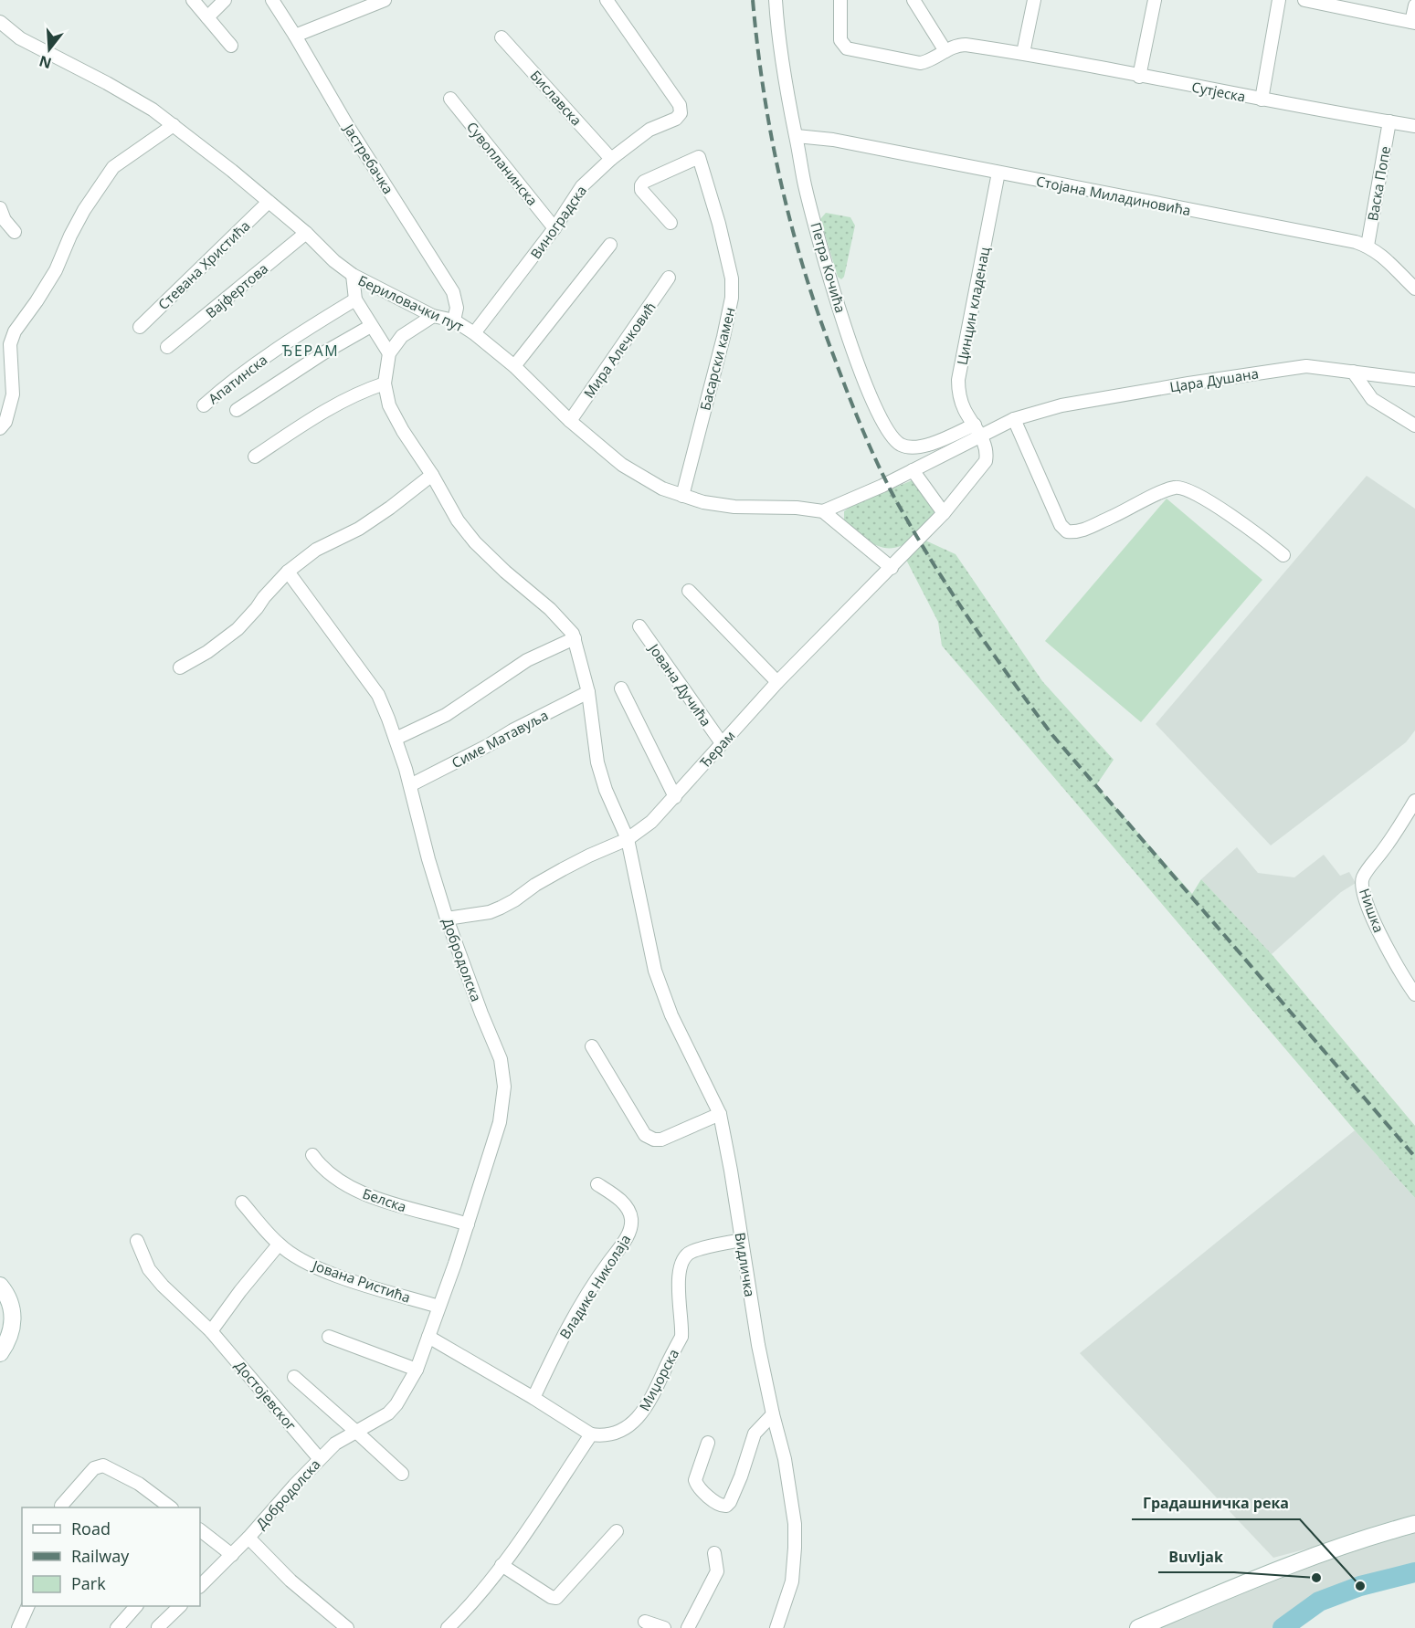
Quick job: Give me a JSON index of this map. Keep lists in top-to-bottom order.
{
  "streets": {
    "street": [
      "Сутјеска",
      "Биславска",
      "Јастребачка",
      "Сувопланинска",
      "Васка Попе",
      "Стојана Миладиновића",
      "Виноградска",
      "Стевана Христића",
      "Петра Кочића",
      "Вајфертова",
      "Бериловачки пут",
      "Цинцин кладенац",
      "Мира Алечковић",
      "Басарски камен",
      "Апатинска",
      "Цара Душана",
      "Јована Дучића",
      "Симе Матавуља",
      "Ђерам",
      "Нишка",
      "Добродолска",
      "Белска",
      "Видличка",
      "Јована Ристића",
      "Владике Николаја",
      "Миџорска",
      "Достојевског"
    ]
  },
  "crossings": [
    ["Сутјеска", "Васка Попе"],
    ["Биславска", "Виноградска"],
    ["Јастребачка", "Бериловачки пут"],
    ["Сувопланинска", "Виноградска"],
    ["Васка Попе", "Стојана Миладиновића"],
    ["Стојана Миладиновића", "Петра Кочића"],
    ["Стојана Миладиновића", "Цинцин кладенац"],
    ["Виноградска", "Бериловачки пут"],
    ["Стевана Христића", "Бериловачки пут"],
    ["Петра Кочића", "Цинцин кладенац"],
    ["Петра Кочића", "Цара Душана"],
    ["Вајфертова", "Бериловачки пут"],
    ["Бериловачки пут", "Мира Алечковић"],
    ["Бериловачки пут", "Басарски камен"],
    ["Цинцин кладенац", "Цара Душана"],
    ["Јована Дучића", "Ђерам"],
    ["Симе Матавуља", "Добродолска"],
    ["Симе Матавуља", "Видличка"],
    ["Ђерам", "Добродолска"],
    ["Ђерам", "Видличка"],
    ["Добродолска", "Белска"],
    ["Добродолска", "Јована Ристића"],
    ["Добродолска", "Достојевског"],
    ["Видличка", "Миџорска"]
  ],
  "districts": ["ЂЕРАМ"],
  "places": ["Buvljak", "Градашничка река"],
  "legend": ["Road", "Railway", "Park"],
  "north": "bottom"
}
